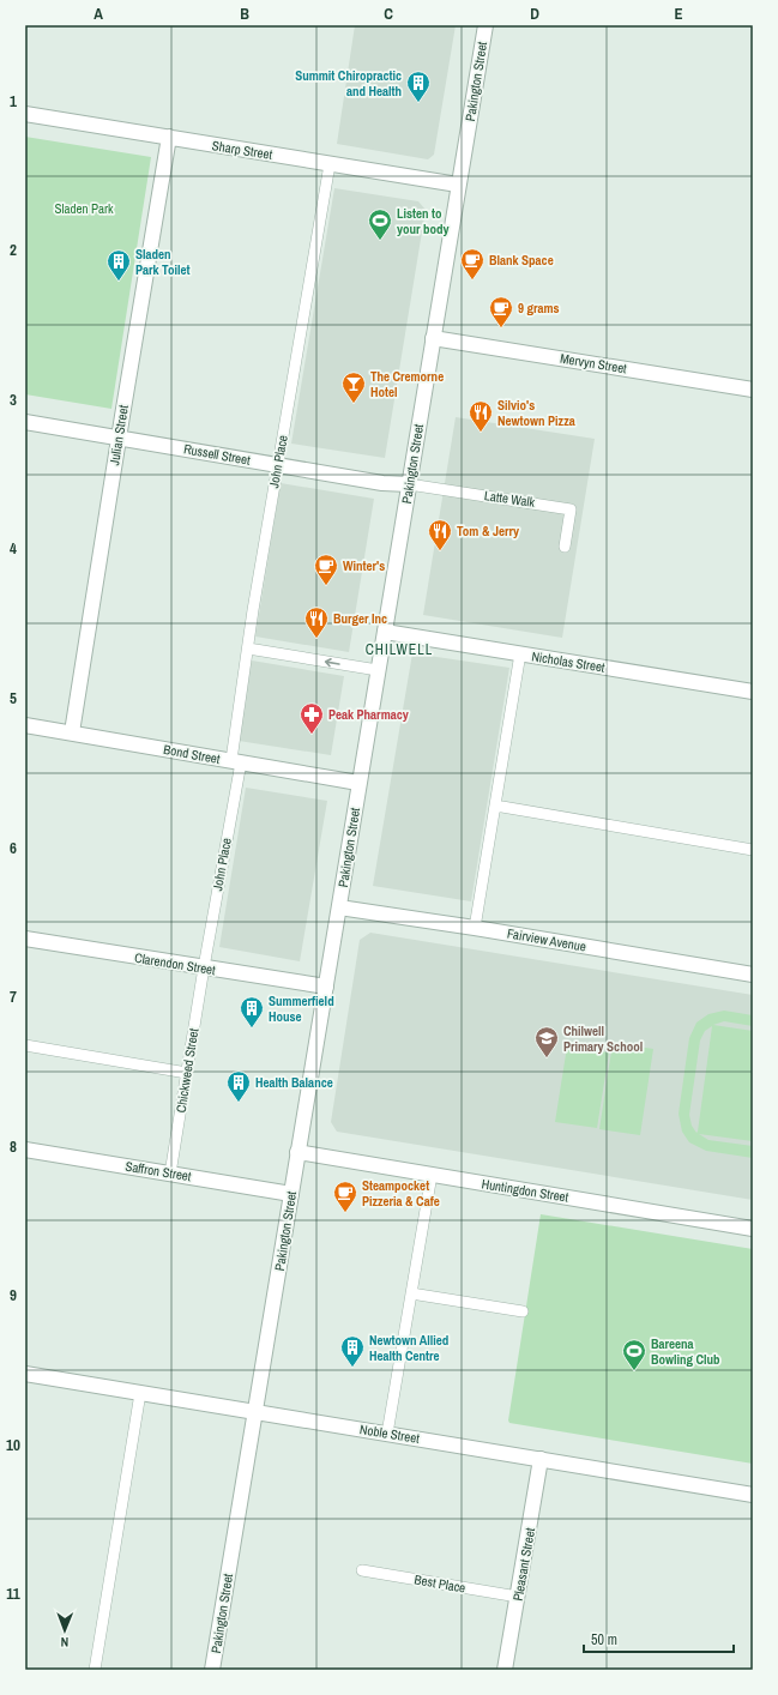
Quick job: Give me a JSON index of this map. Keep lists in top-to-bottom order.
{
  "streets": {
    "street": [
      "Pakington Street",
      "Sharp Street",
      "Mervyn Street",
      "Julian Street",
      "Russell Street",
      "Nicholas Street",
      "Bond Street",
      "Fairview Avenue",
      "Clarendon Street",
      "Saffron Street",
      "Huntingdon Street",
      "Noble Street",
      "Pleasant Street"
    ],
    "lane": [
      "John Place",
      "Latte Walk",
      "Chickweed Street",
      "Best Place"
    ]
  },
  "crossings": [
    ["Pakington Street", "Sharp Street"],
    ["Pakington Street", "Mervyn Street"],
    ["Pakington Street", "Russell Street"],
    ["Pakington Street", "Latte Walk"],
    ["Pakington Street", "Nicholas Street"],
    ["Pakington Street", "Bond Street"],
    ["Pakington Street", "Fairview Avenue"],
    ["Pakington Street", "Clarendon Street"],
    ["Pakington Street", "Saffron Street"],
    ["Pakington Street", "Huntingdon Street"],
    ["Pakington Street", "Noble Street"],
    ["Sharp Street", "Julian Street"],
    ["Sharp Street", "John Place"],
    ["Julian Street", "Russell Street"],
    ["Julian Street", "Bond Street"],
    ["Russell Street", "John Place"],
    ["Russell Street", "Latte Walk"],
    ["John Place", "Bond Street"],
    ["John Place", "Clarendon Street"],
    ["John Place", "Chickweed Street"],
    ["Clarendon Street", "Chickweed Street"],
    ["Chickweed Street", "Saffron Street"],
    ["Noble Street", "Pleasant Street"],
    ["Pleasant Street", "Best Place"]
  ],
  "districts": ["CHILWELL"],
  "parks": ["Sladen Park"],
  "places": {
    "building": [
      "Summit Chiropractic and Health",
      "Sladen Park Toilet",
      "Summerfield House",
      "Health Balance",
      "Newtown Allied Health Centre"
    ],
    "sports": ["Listen to your body", "Bareena Bowling Club"],
    "cafe": [
      "Blank Space",
      "9 grams",
      "Winter's",
      "Steampocket Pizzeria & Cafe"
    ],
    "bar": ["The Cremorne Hotel"],
    "restaurant": ["Silvio's Newtown Pizza", "Tom & Jerry", "Burger Inc"],
    "pharmacy": ["Peak Pharmacy"],
    "school or university": ["Chilwell Primary School"]
  },
  "scale_bar": "50 m",
  "north": "bottom",
  "grid": {
    "columns": [
      "A",
      "B",
      "C",
      "D",
      "E"
    ],
    "rows": [
      "1",
      "2",
      "3",
      "4",
      "5",
      "6",
      "7",
      "8",
      "9",
      "10",
      "11"
    ]
  }
}
